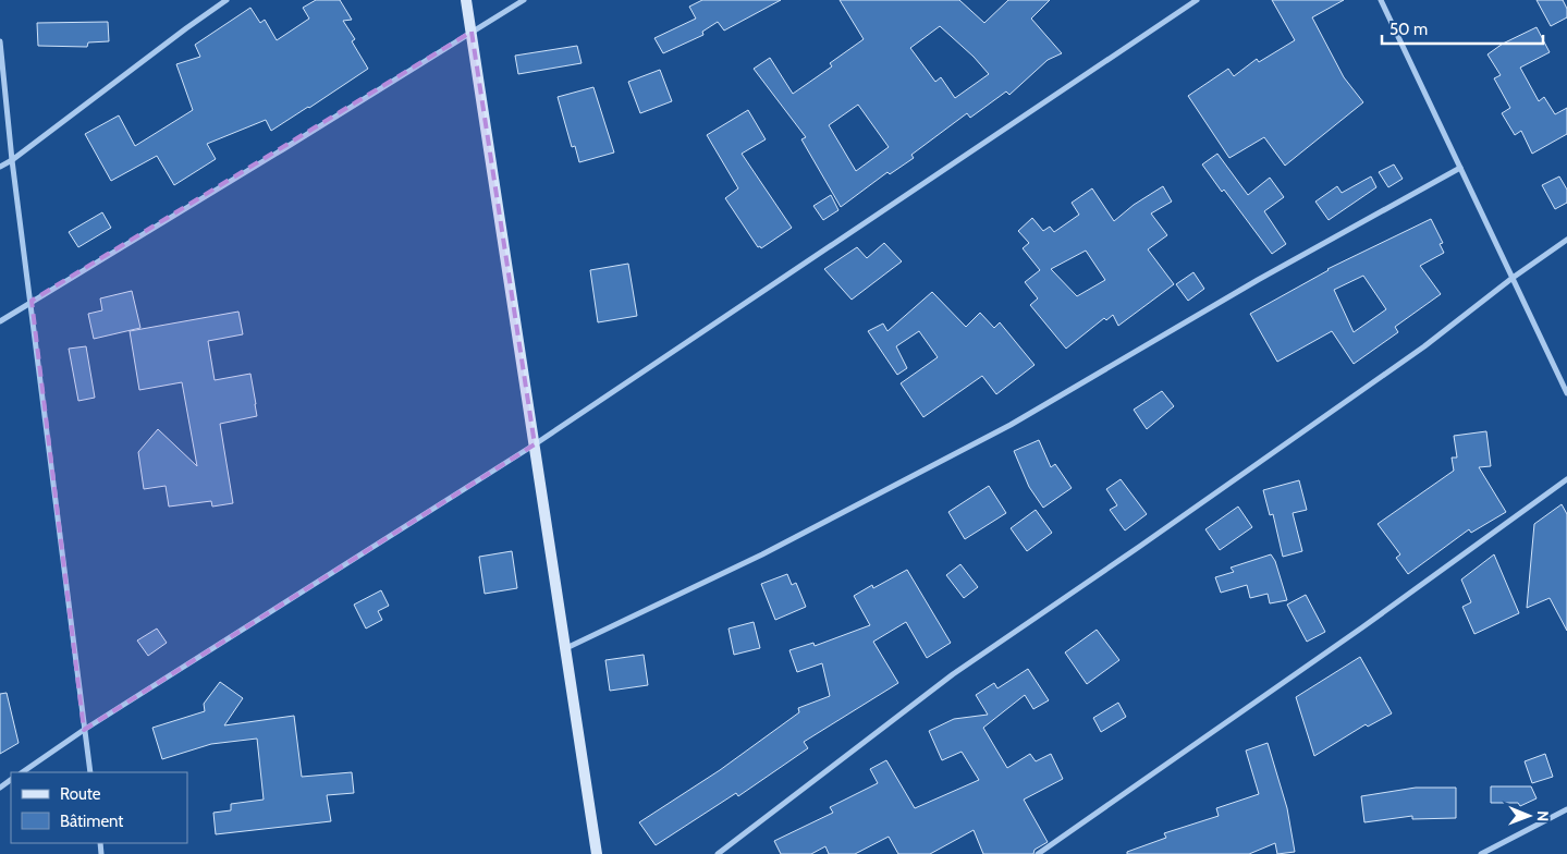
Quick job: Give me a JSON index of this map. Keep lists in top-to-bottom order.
{
  "legend": ["Route", "Bâtiment"],
  "scale_bar": "50 m",
  "north": "right"
}
